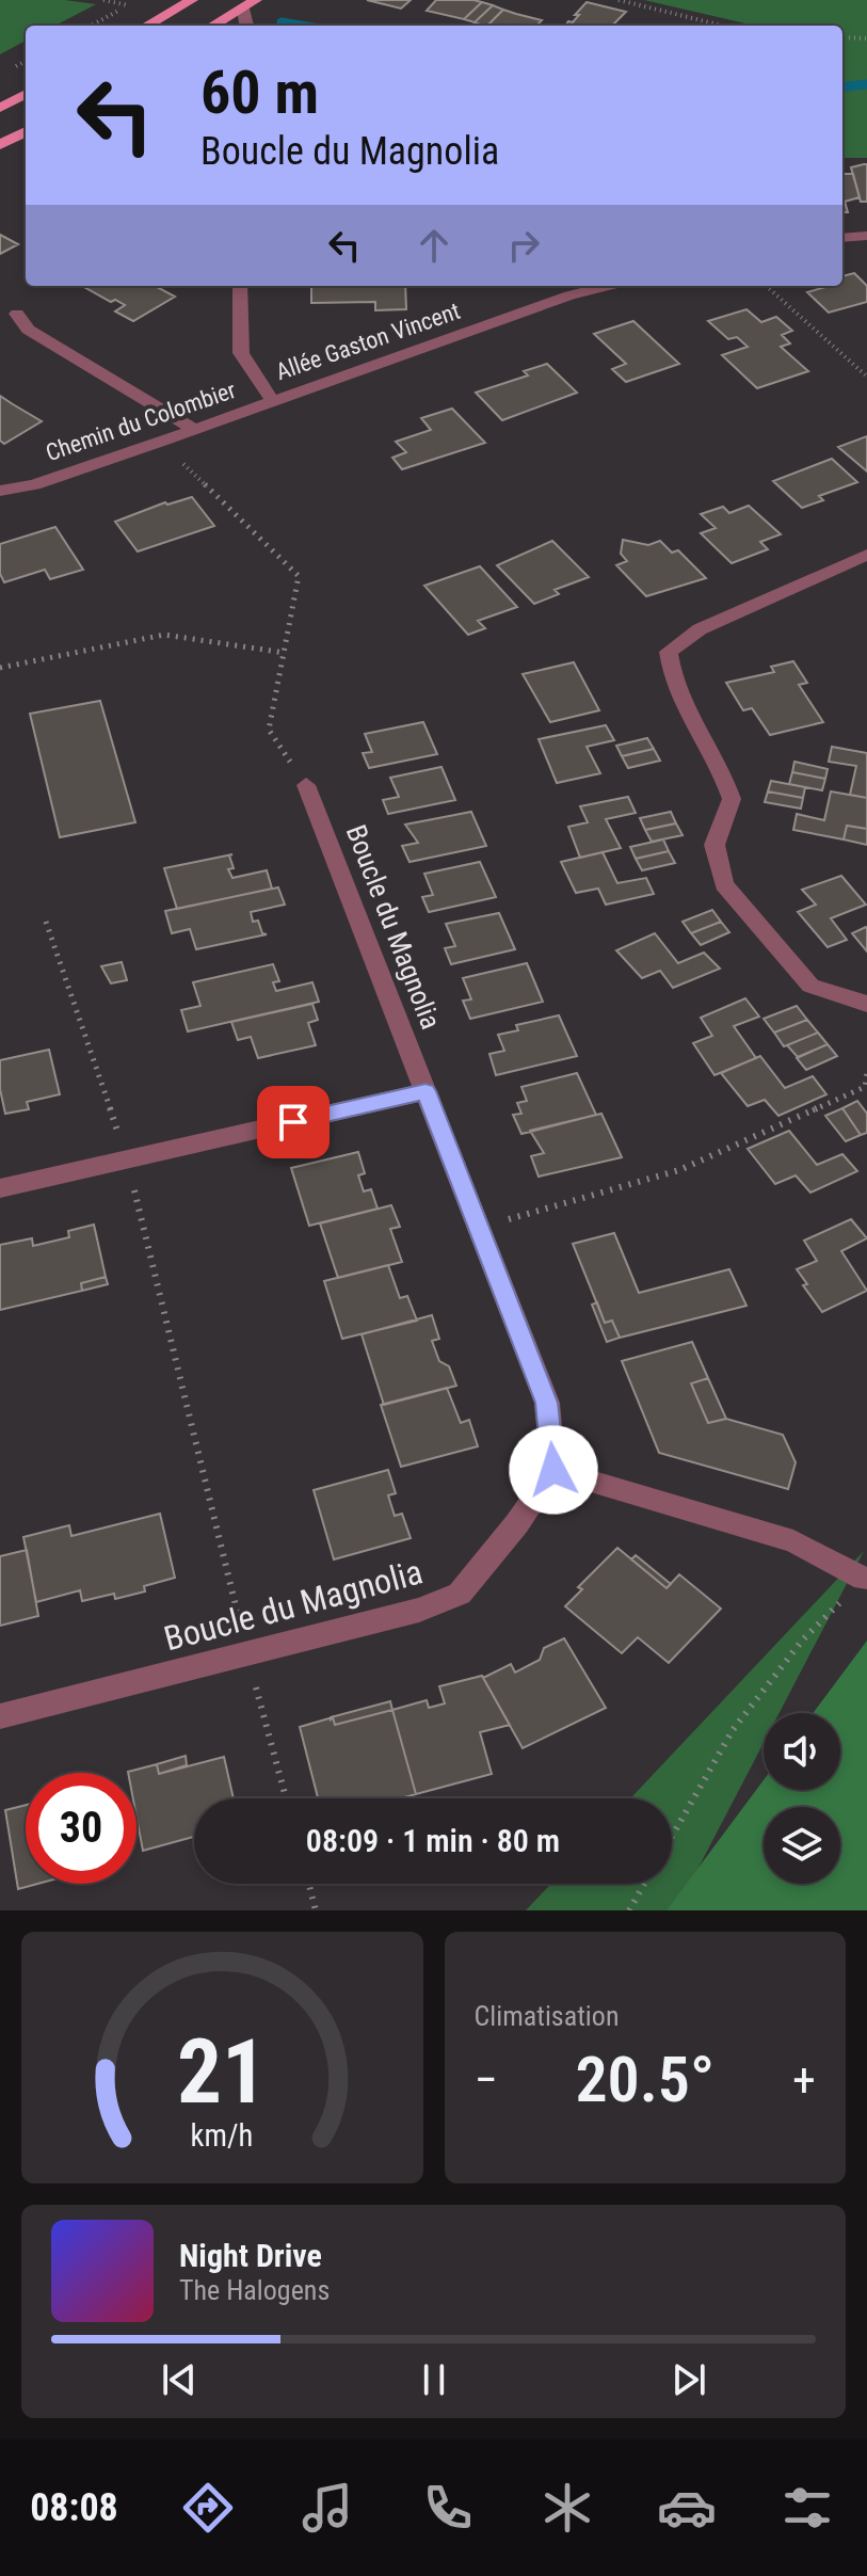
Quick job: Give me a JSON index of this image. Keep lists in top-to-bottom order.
{
  "streets": {
    "street": ["Allée Gaston Vincent", "Chemin du Colombier", "Boucle du Magnolia"]
  },
  "crossings": [
    ["Allée Gaston Vincent", "Chemin du Colombier"]
  ],
  "page": {
    "turn": ["60 m", "Boucle du Magnolia"],
    "limit": "30",
    "trip": "08:09 · 1 min · 80 m",
    "tile": "Climatisation",
    "heat": ["−", "20.5°", "+"],
    "song": ["Night Drive", "The Halogens"],
    "tabs": "08:08",
    "gauge": ["21", "km/h"]
  }
}
